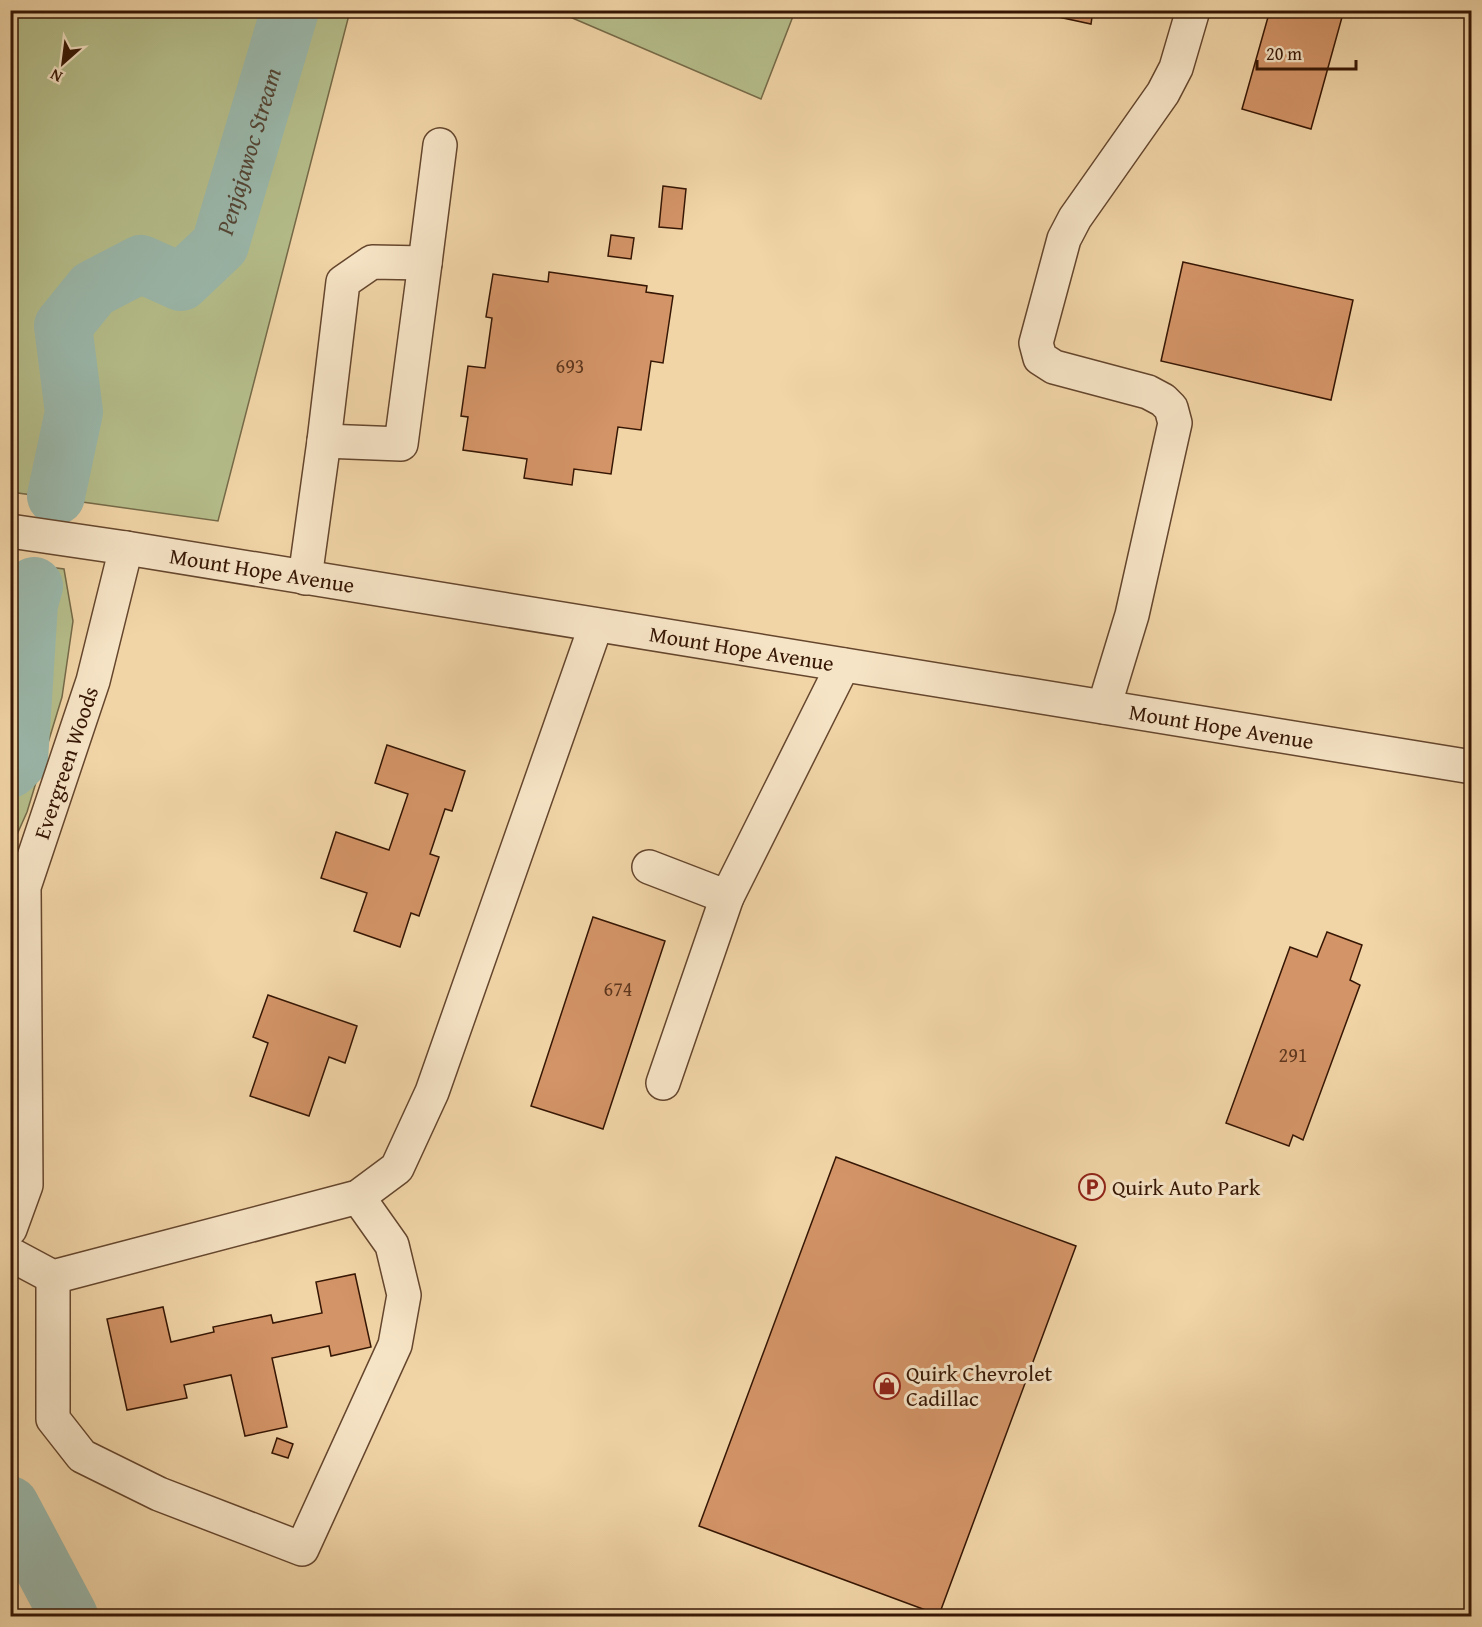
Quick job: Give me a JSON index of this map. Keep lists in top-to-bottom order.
{
  "streets": {
    "street": ["Mount Hope Avenue", "Evergreen Woods"]
  },
  "crossings": [
    ["Mount Hope Avenue", "Evergreen Woods"]
  ],
  "water": ["Penjajawoc Stream"],
  "places": {
    "parking": ["Quirk Auto Park"],
    "shop": ["Quirk Chevrolet Cadillac"]
  },
  "house_numbers": ["693", "674", "291"],
  "scale_bar": "20 m",
  "north": "bottom left"
}
